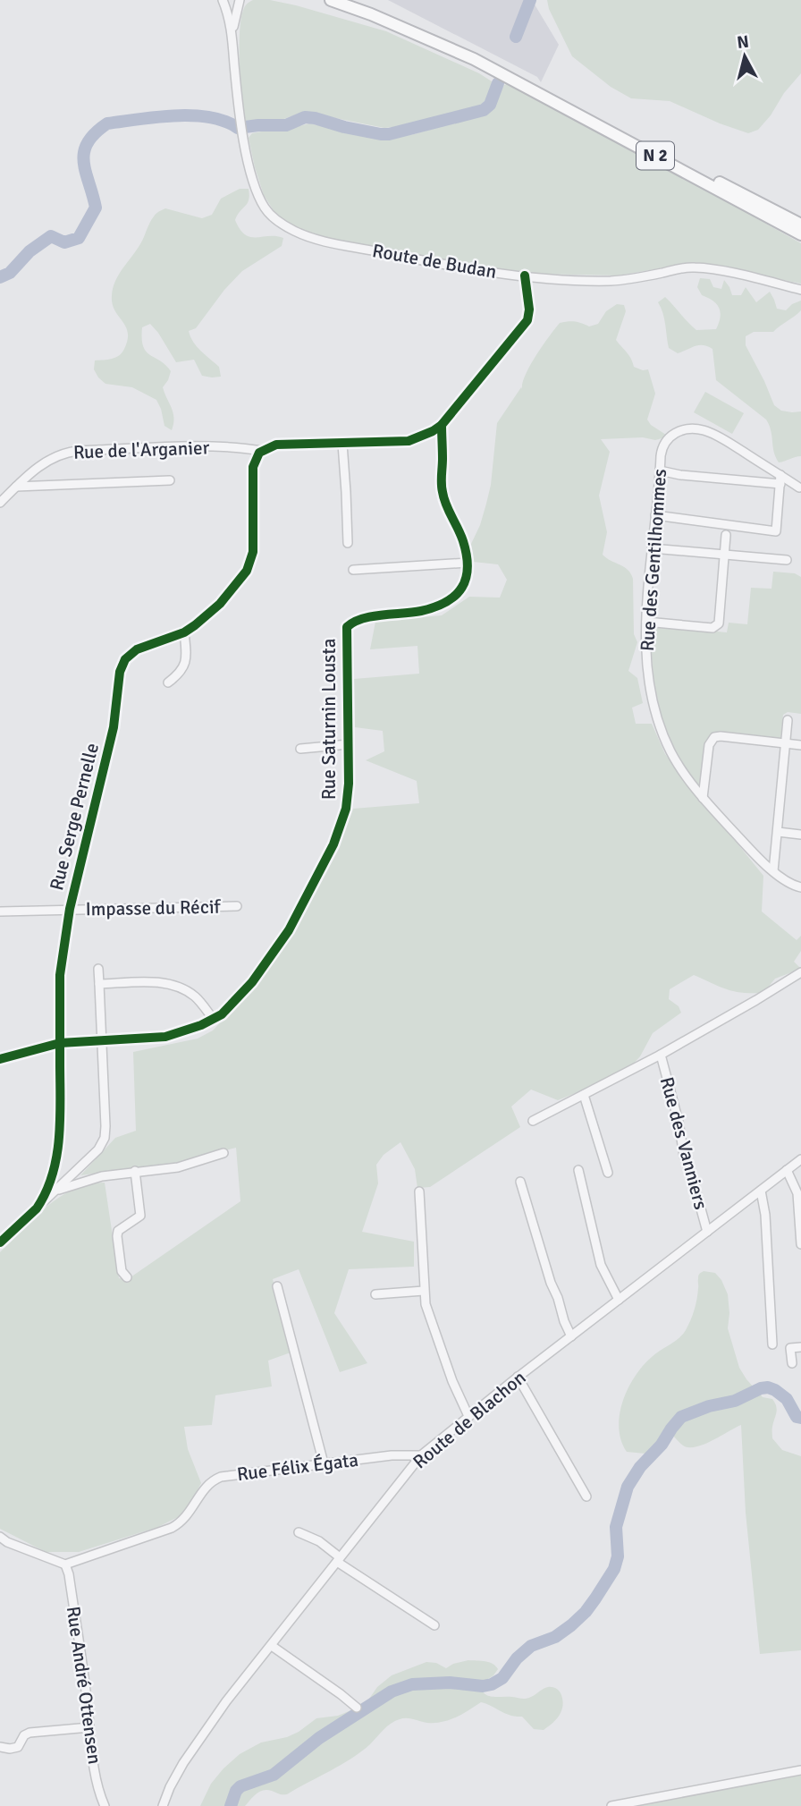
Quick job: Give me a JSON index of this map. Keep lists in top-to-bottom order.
{
  "streets": {
    "highway": ["N 2"],
    "street": [
      "Route de Budan",
      "Rue de l'Arganier",
      "Rue des Gentilhommes",
      "Rue Saturnin Lousta",
      "Rue Serge Pernelle",
      "Impasse du Récif",
      "Rue des Vanniers",
      "Route de Blachon",
      "Rue Félix Égata",
      "Rue André Ottensen"
    ]
  },
  "crossings": [
    ["Rue de l'Arganier", "Rue Serge Pernelle"],
    ["Rue Saturnin Lousta", "Rue Serge Pernelle"],
    ["Rue Serge Pernelle", "Impasse du Récif"],
    ["Rue des Vanniers", "Route de Blachon"],
    ["Route de Blachon", "Rue Félix Égata"],
    ["Rue Félix Égata", "Rue André Ottensen"]
  ],
  "north": "top"
}
